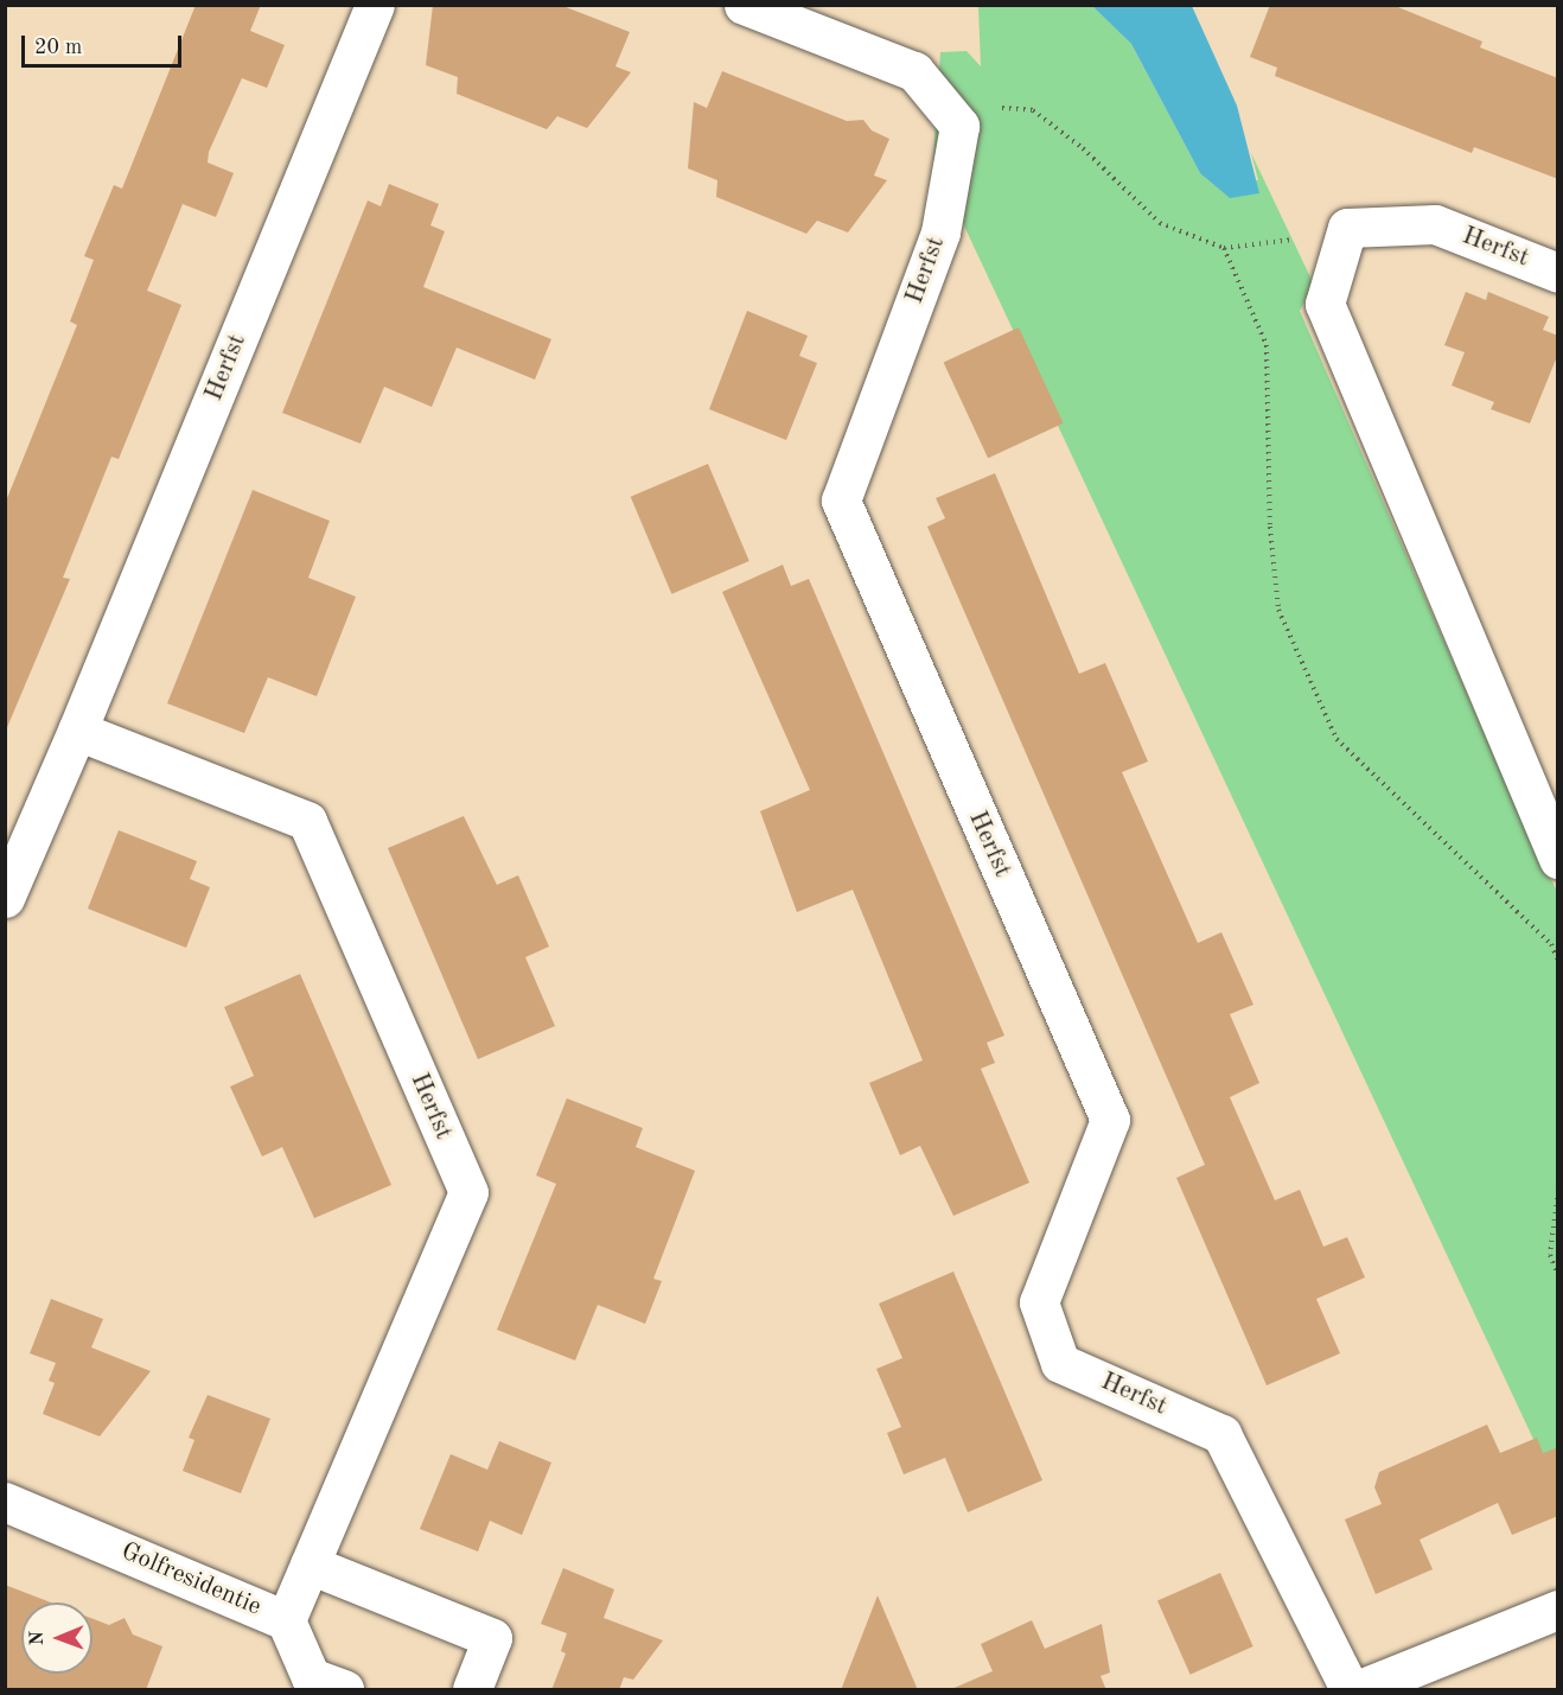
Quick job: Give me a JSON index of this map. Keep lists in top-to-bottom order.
{
  "streets": {
    "street": ["Herfst", "Golfresidentie"]
  },
  "crossings": [
    ["Herfst", "Golfresidentie"]
  ],
  "scale_bar": "20 m",
  "north": "left"
}
